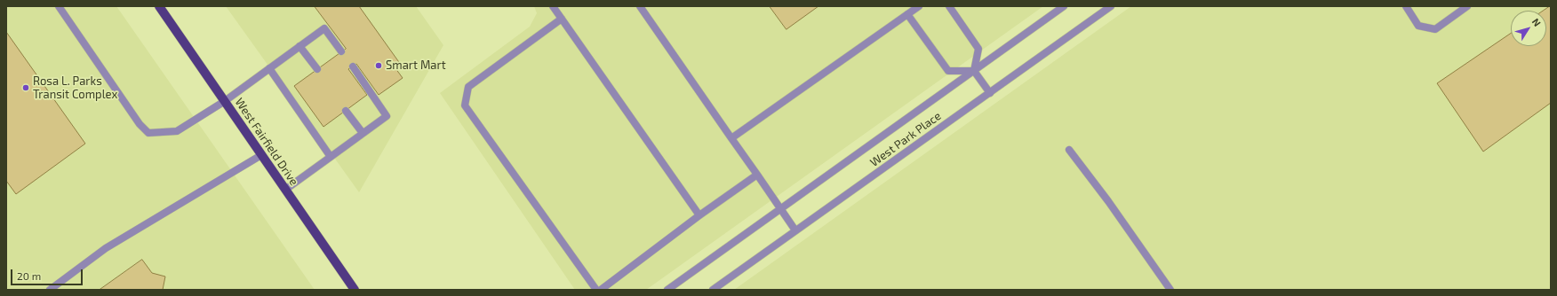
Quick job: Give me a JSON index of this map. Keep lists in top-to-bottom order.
{
  "streets": {
    "main road": ["West Fairfield Drive"],
    "street": ["West Park Place"]
  },
  "places": ["Smart Mart", "Rosa L. Parks Transit Complex"],
  "scale_bar": "20 m",
  "north": "top right"
}
